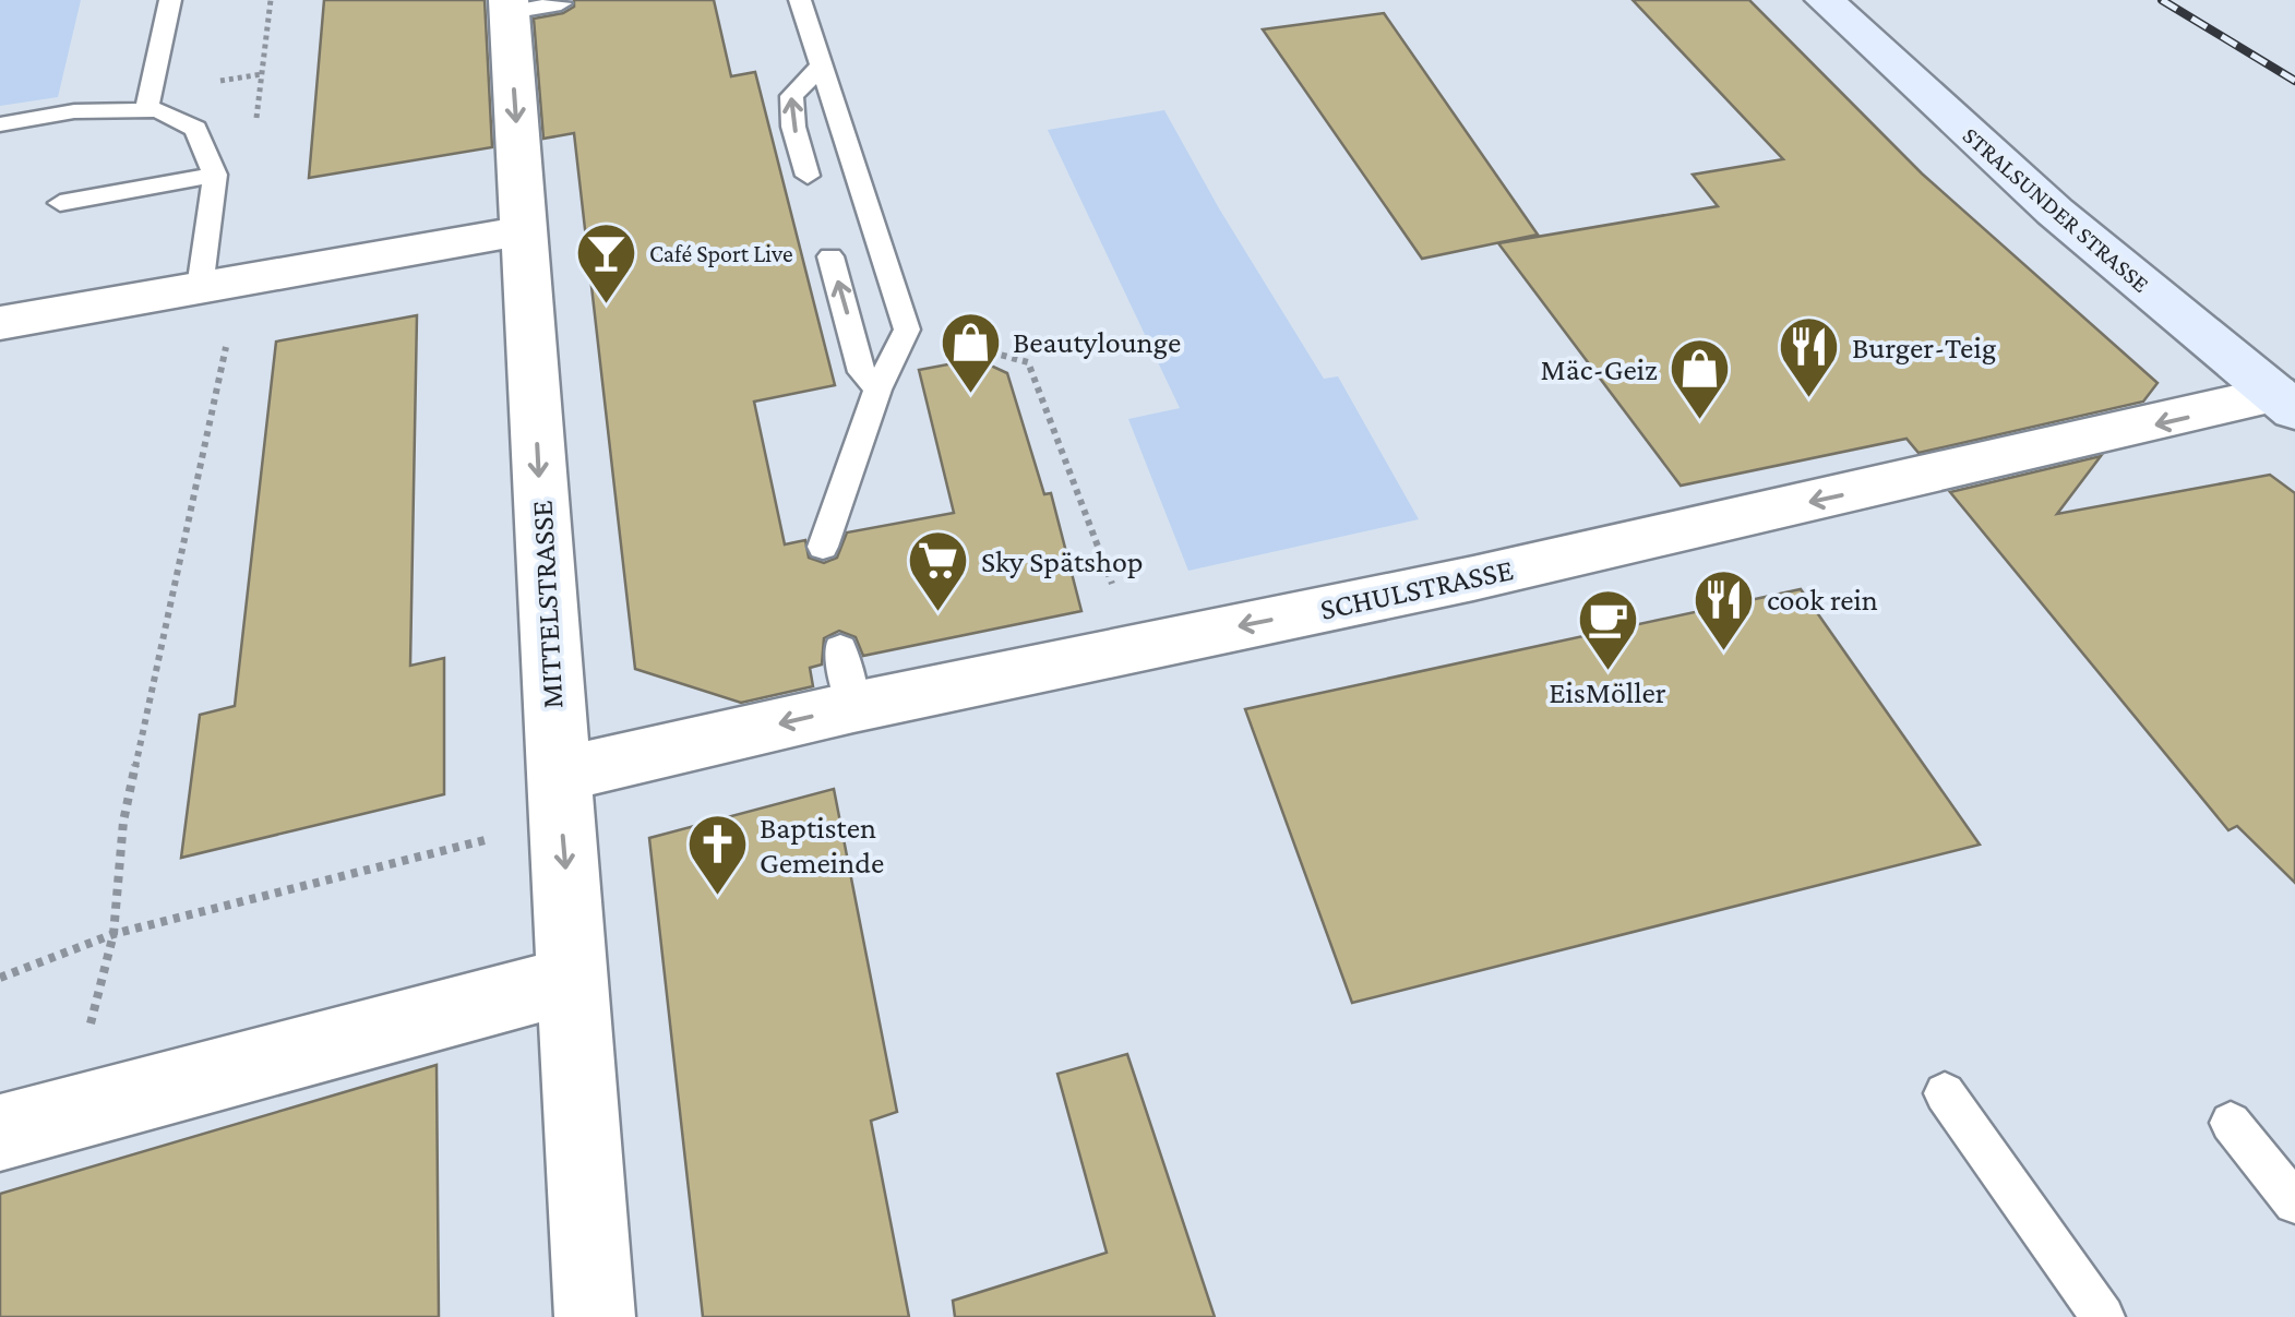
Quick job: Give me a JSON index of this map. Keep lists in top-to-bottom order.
{
  "streets": {
    "street": ["STRALSUNDER STRASSE", "SCHULSTRASSE", "MITTELSTRASSE"]
  },
  "crossings": [
    ["STRALSUNDER STRASSE", "SCHULSTRASSE"],
    ["SCHULSTRASSE", "MITTELSTRASSE"]
  ],
  "one_way": ["SCHULSTRASSE", "MITTELSTRASSE"],
  "places": {
    "bar": ["Café Sport Live"],
    "shop": ["Beautylounge", "Mäc-Geiz"],
    "restaurant": ["Burger-Teig", "cook rein"],
    "supermarket": ["Sky Spätshop"],
    "cafe": ["EisMöller"],
    "church": ["Baptisten Gemeinde"]
  }
}
